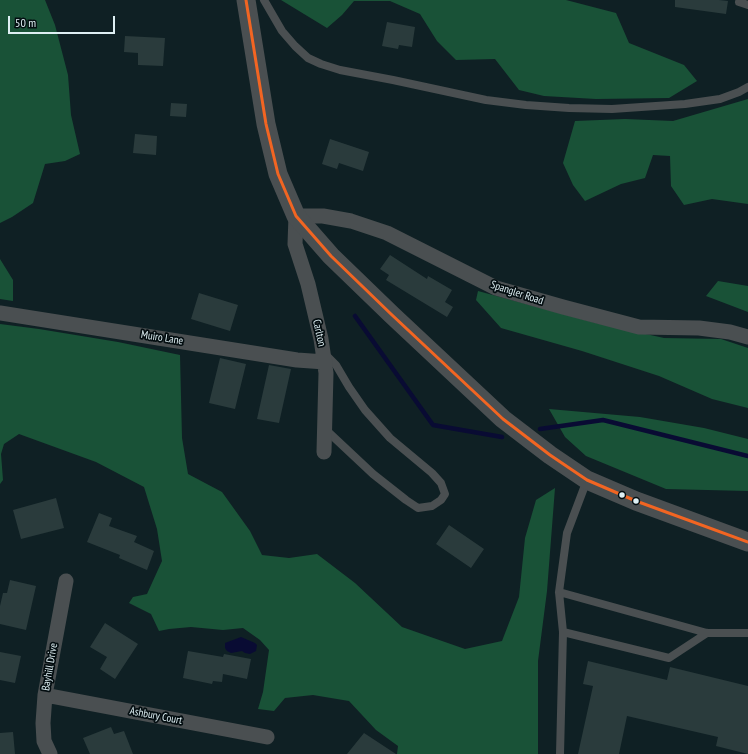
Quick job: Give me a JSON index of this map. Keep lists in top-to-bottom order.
{
  "streets": {
    "street": [
      "Spangler Road",
      "Carlton",
      "Muiro Lane",
      "Bayhill Drive",
      "Ashbury Court"
    ]
  },
  "crossings": [
    ["Spangler Road", "Carlton"],
    ["Carlton", "Muiro Lane"],
    ["Bayhill Drive", "Ashbury Court"]
  ],
  "scale_bar": "50 m"
}
